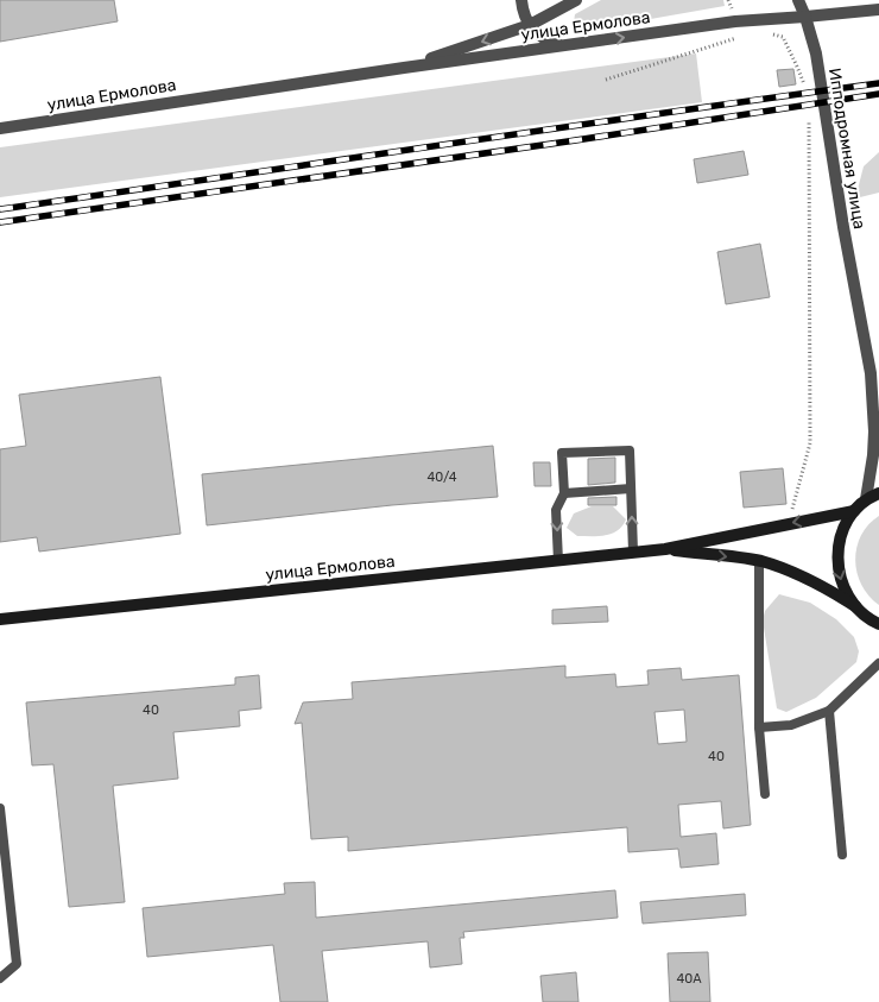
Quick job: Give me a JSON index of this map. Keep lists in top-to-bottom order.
{
  "streets": {
    "main road": ["улица Ермолова"],
    "street": ["Ипподромная улица"]
  },
  "crossings": [
    ["улица Ермолова", "Ипподромная улица"]
  ],
  "house_numbers": [
    "40/4",
    "40",
    "40",
    "40А"
  ]
}
